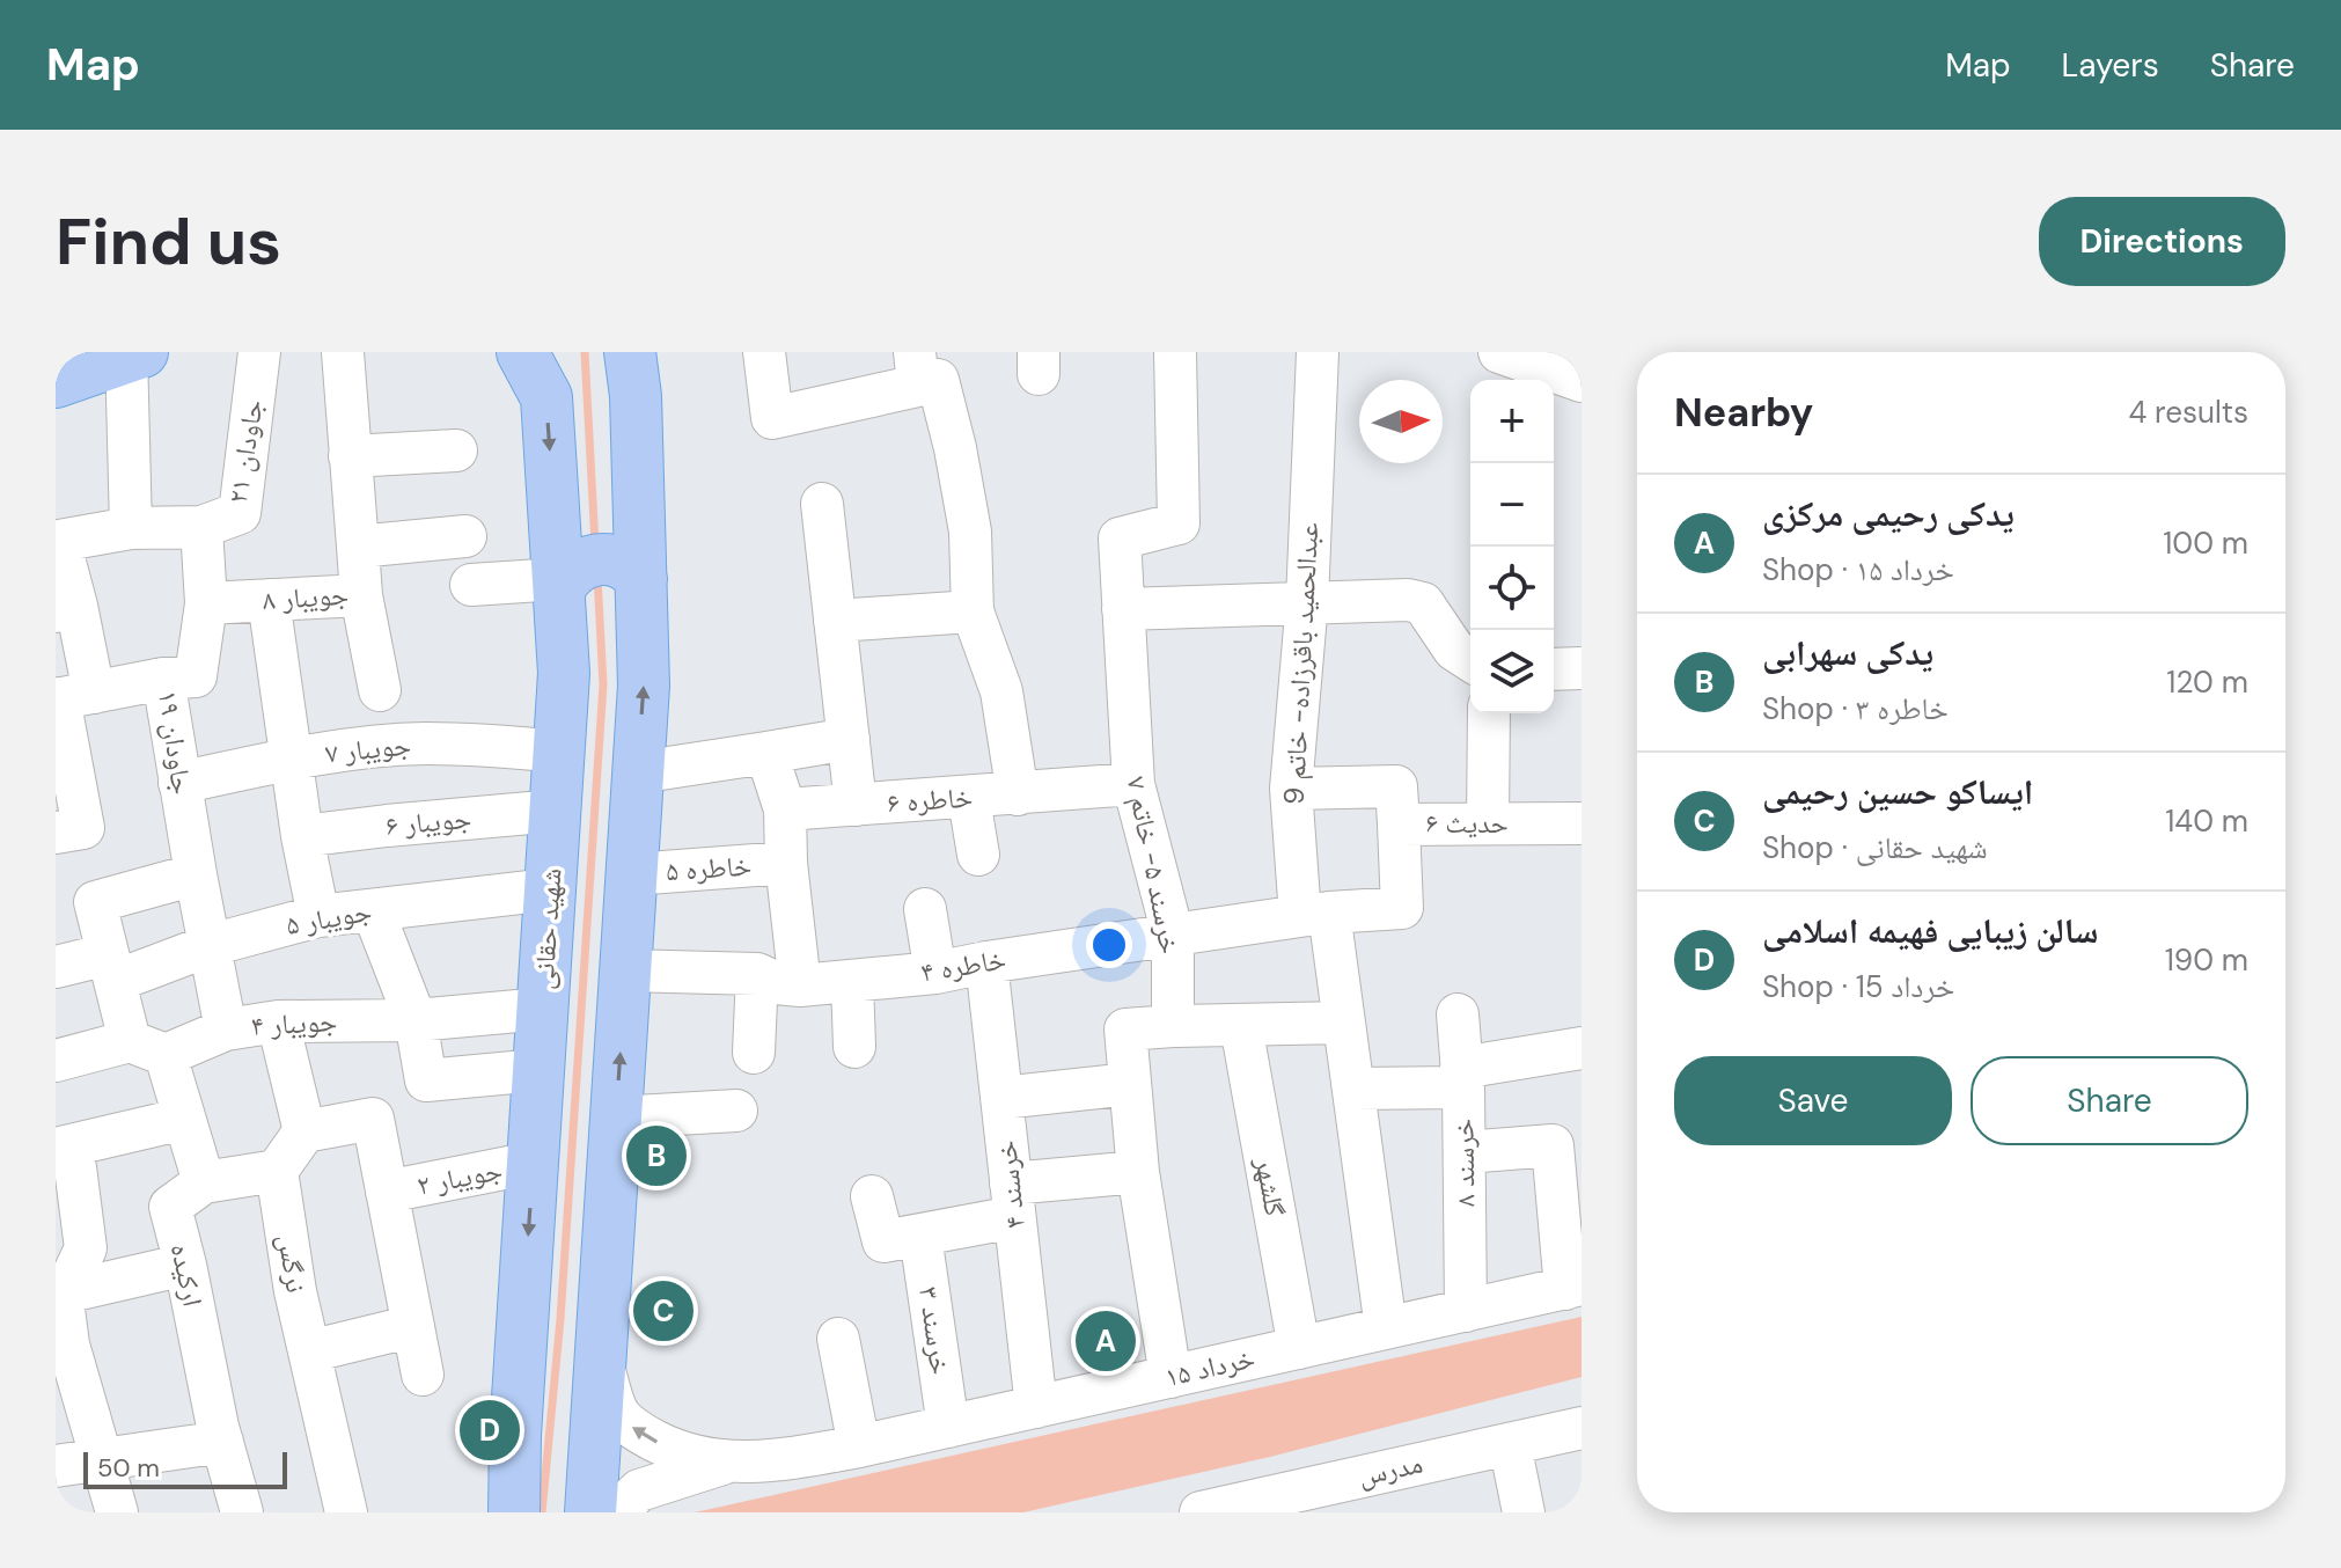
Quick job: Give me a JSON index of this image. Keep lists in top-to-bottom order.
{
  "streets": {
    "main road": ["شهید حقانی"],
    "street": [
      "جاودان ۲۱",
      "جویبار ۸",
      "عبدالحمید باقرزاده- خاتم 9",
      "جاودان ۱۹",
      "جویبار ۷",
      "خاطره ۶",
      "جویبار ۶",
      "حدیث ۶",
      "خرسند ۵- خاتم ۷",
      "خاطره ۵",
      "جویبار ۵",
      "خاطره ۴",
      "جویبار ۴",
      "خرسند ۸",
      "جویبار ۲",
      "خرسند ۴",
      "گلشهر",
      "نرگس",
      "ارکیده",
      "خرسند ۳",
      "۱۵ خرداد",
      "مدرس"
    ]
  },
  "crossings": [
    ["جاودان ۲۱", "جاودان ۱۹"],
    ["جویبار ۸", "جاودان ۱۹"],
    ["عبدالحمید باقرزاده- خاتم 9", "حدیث ۶"],
    ["عبدالحمید باقرزاده- خاتم 9", "خاطره ۴"],
    ["عبدالحمید باقرزاده- خاتم 9", "۱۵ خرداد"],
    ["جاودان ۱۹", "جویبار ۷"],
    ["جاودان ۱۹", "جویبار ۵"],
    ["جویبار ۷", "شهید حقانی"],
    ["خاطره ۶", "خرسند ۵- خاتم ۷"],
    ["جویبار ۶", "شهید حقانی"],
    ["حدیث ۶", "خاطره ۴"],
    ["خرسند ۵- خاتم ۷", "خاطره ۴"],
    ["جویبار ۵", "شهید حقانی"],
    ["شهید حقانی", "جویبار ۴"],
    ["شهید حقانی", "جویبار ۲"],
    ["خاطره ۴", "خرسند ۴"],
    ["خرسند ۸", "۱۵ خرداد"],
    ["خرسند ۴", "۱۵ خرداد"],
    ["گلشهر", "۱۵ خرداد"],
    ["خرسند ۳", "۱۵ خرداد"]
  ],
  "scale_bar": "50 m",
  "north": "right",
  "page": {
    "header": "Map",
    "nav": ["Map", "Layers", "Share"],
    "buttons": [
      "Directions",
      ["Save", "Share"]
    ],
    "title": "Find us",
    "heading": ["Nearby", "4 results"],
    "map_buttons": ["+", "−"],
    "list": [
      {
        "mark": "A",
        "name": "یدکی رحیمی مرکزی",
        "note": "Shop · ۱۵ خرداد",
        "value": "100 m"
      },
      {
        "mark": "B",
        "name": "یدکی سهرابی",
        "note": "Shop · خاطره ۳",
        "value": "120 m"
      },
      {
        "mark": "C",
        "name": "ایساکو حسین رحیمی",
        "note": "Shop · شهید حقانی",
        "value": "140 m"
      },
      {
        "mark": "D",
        "name": "سالن زیبایی فهیمه اسلامی",
        "note": "Shop · 15 خرداد",
        "value": "190 m"
      }
    ],
    "pins": [
      "B",
      "C",
      "A",
      "D"
    ],
    "scale": "50 m"
  }
}
